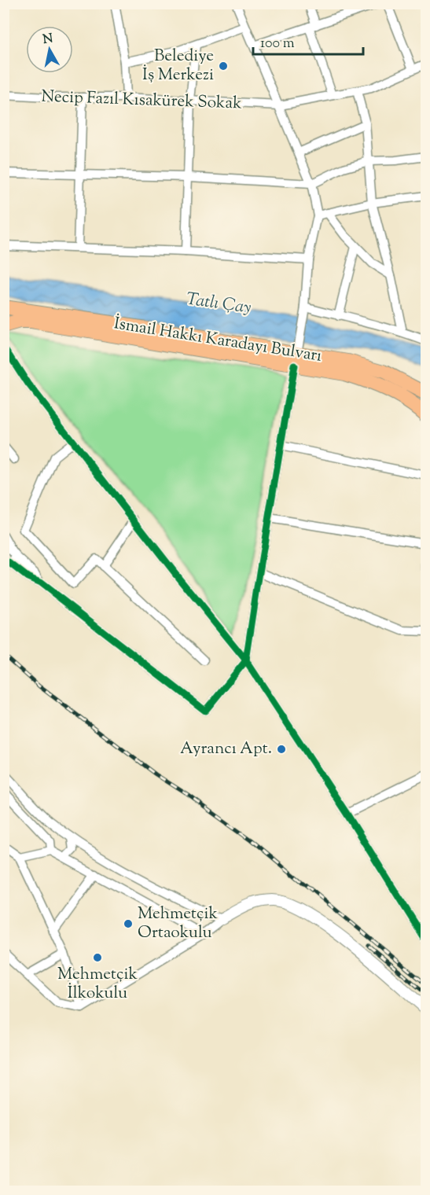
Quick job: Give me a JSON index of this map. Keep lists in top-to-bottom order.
{
  "streets": {
    "highway": ["İsmail Hakkı Karadayı Bulvarı"],
    "street": ["Necip Fazıl Kısakürek Sokak"]
  },
  "water": ["Tatlı Çay"],
  "places": [
    "Belediye İş Merkezi",
    "Ayrancı Apt.",
    "Mehmetçik Ortaokulu",
    "Mehmetçik İlkokulu"
  ],
  "scale_bar": "100 m",
  "north": "top"
}
